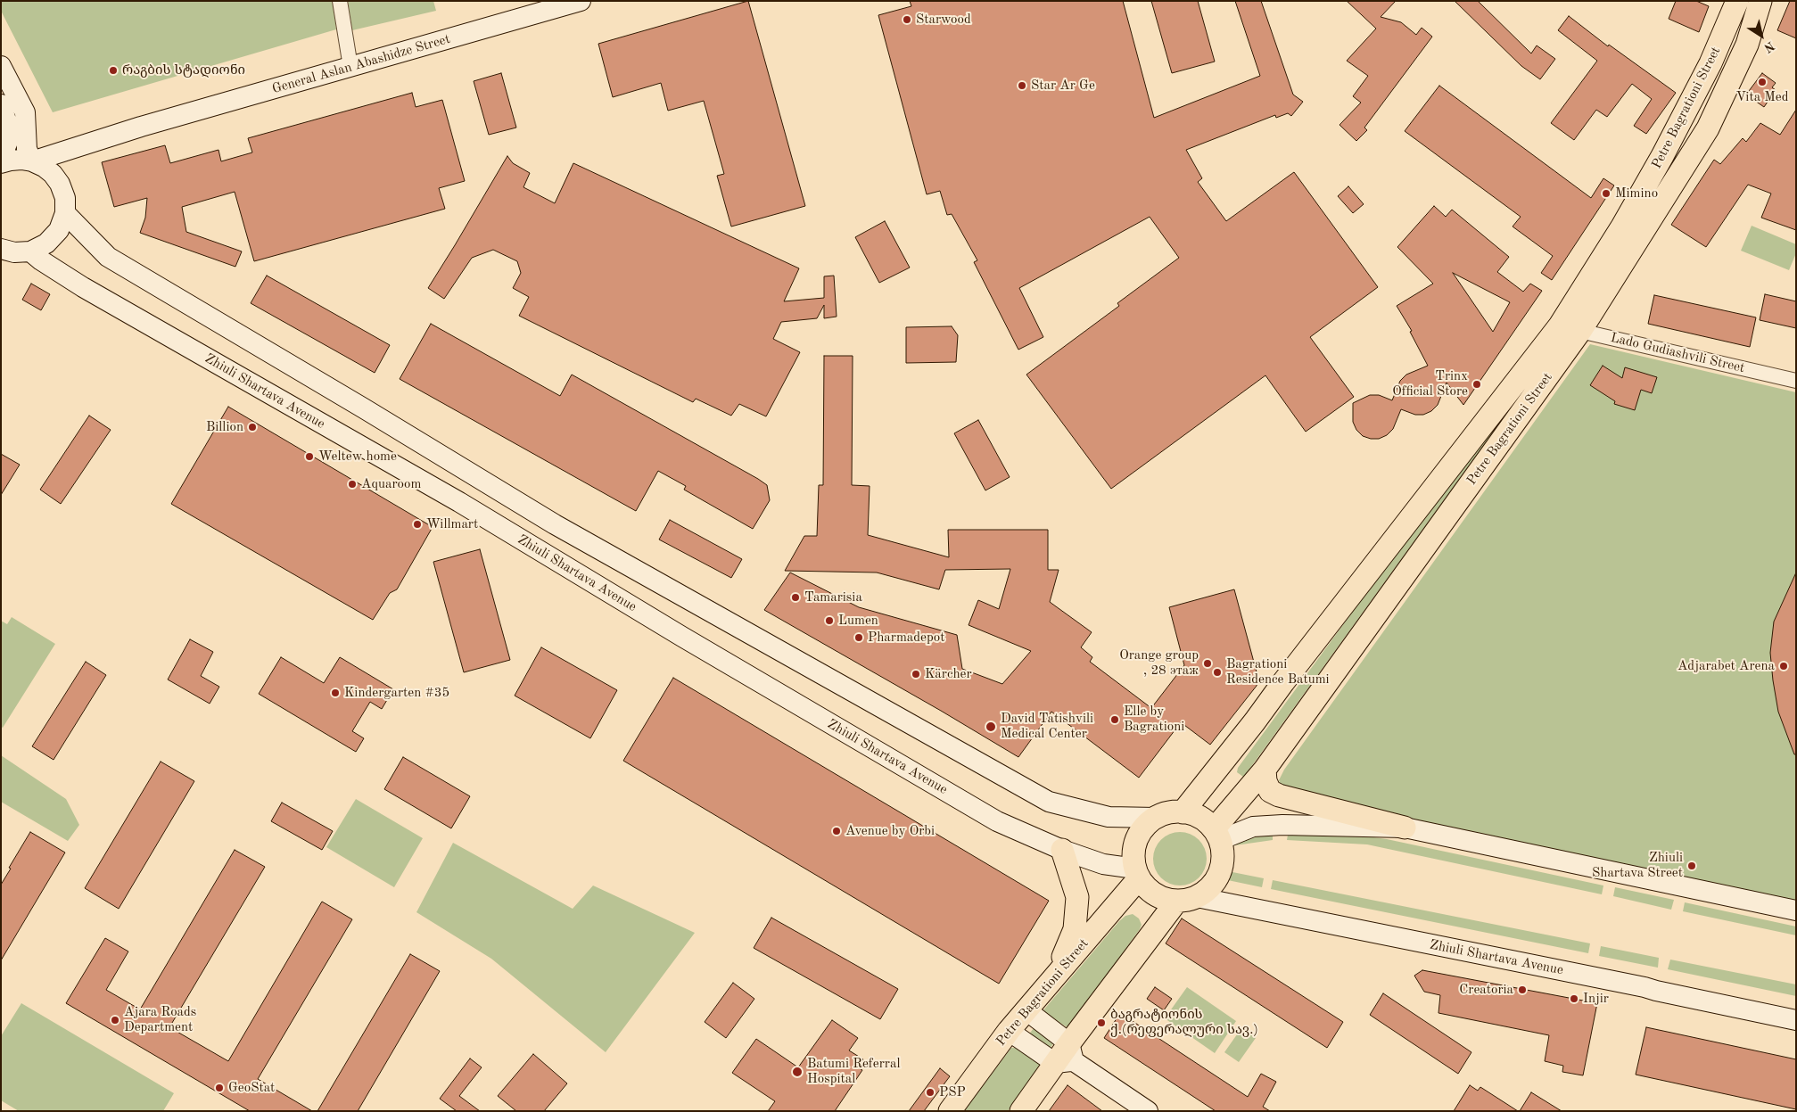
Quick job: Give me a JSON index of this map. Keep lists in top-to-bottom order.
{
  "streets": {
    "main road": ["General Aslan Abashidze Street", "Petre Bagrationi Street", "Zhiuli Shartava Avenue"],
    "street": ["Lado Gudiashvili Street"]
  },
  "crossings": [
    ["Petre Bagrationi Street", "Lado Gudiashvili Street"],
    ["Petre Bagrationi Street", "Zhiuli Shartava Avenue"]
  ],
  "places": [
    "Starwood",
    "რაგბის სტადიონი",
    "Vita Med",
    "Star Ar Ge",
    "Mimino",
    "Trinx Official Store",
    "Billion",
    "Weltew home",
    "Aquaroom",
    "Willmart",
    "Tamarisia",
    "Lumen",
    "Pharmadepot",
    "Orange group , 28 этаж",
    "Adjarabet Arena",
    "Bagrationi Residence Batumi",
    "Kärcher",
    "Kindergarten #35",
    "Elle by Bagrationi",
    "David Tatishvili Medical Center",
    "Avenue by Orbi",
    "Zhiuli Shartava Street",
    "Creatoria",
    "Injir",
    "Ajara Roads Department",
    "ბაგრატიონის ქ.(რეფერალური სავ.)",
    "Batumi Referral Hospital",
    "GeoStat",
    "PSP"
  ],
  "north": "bottom right"
}
